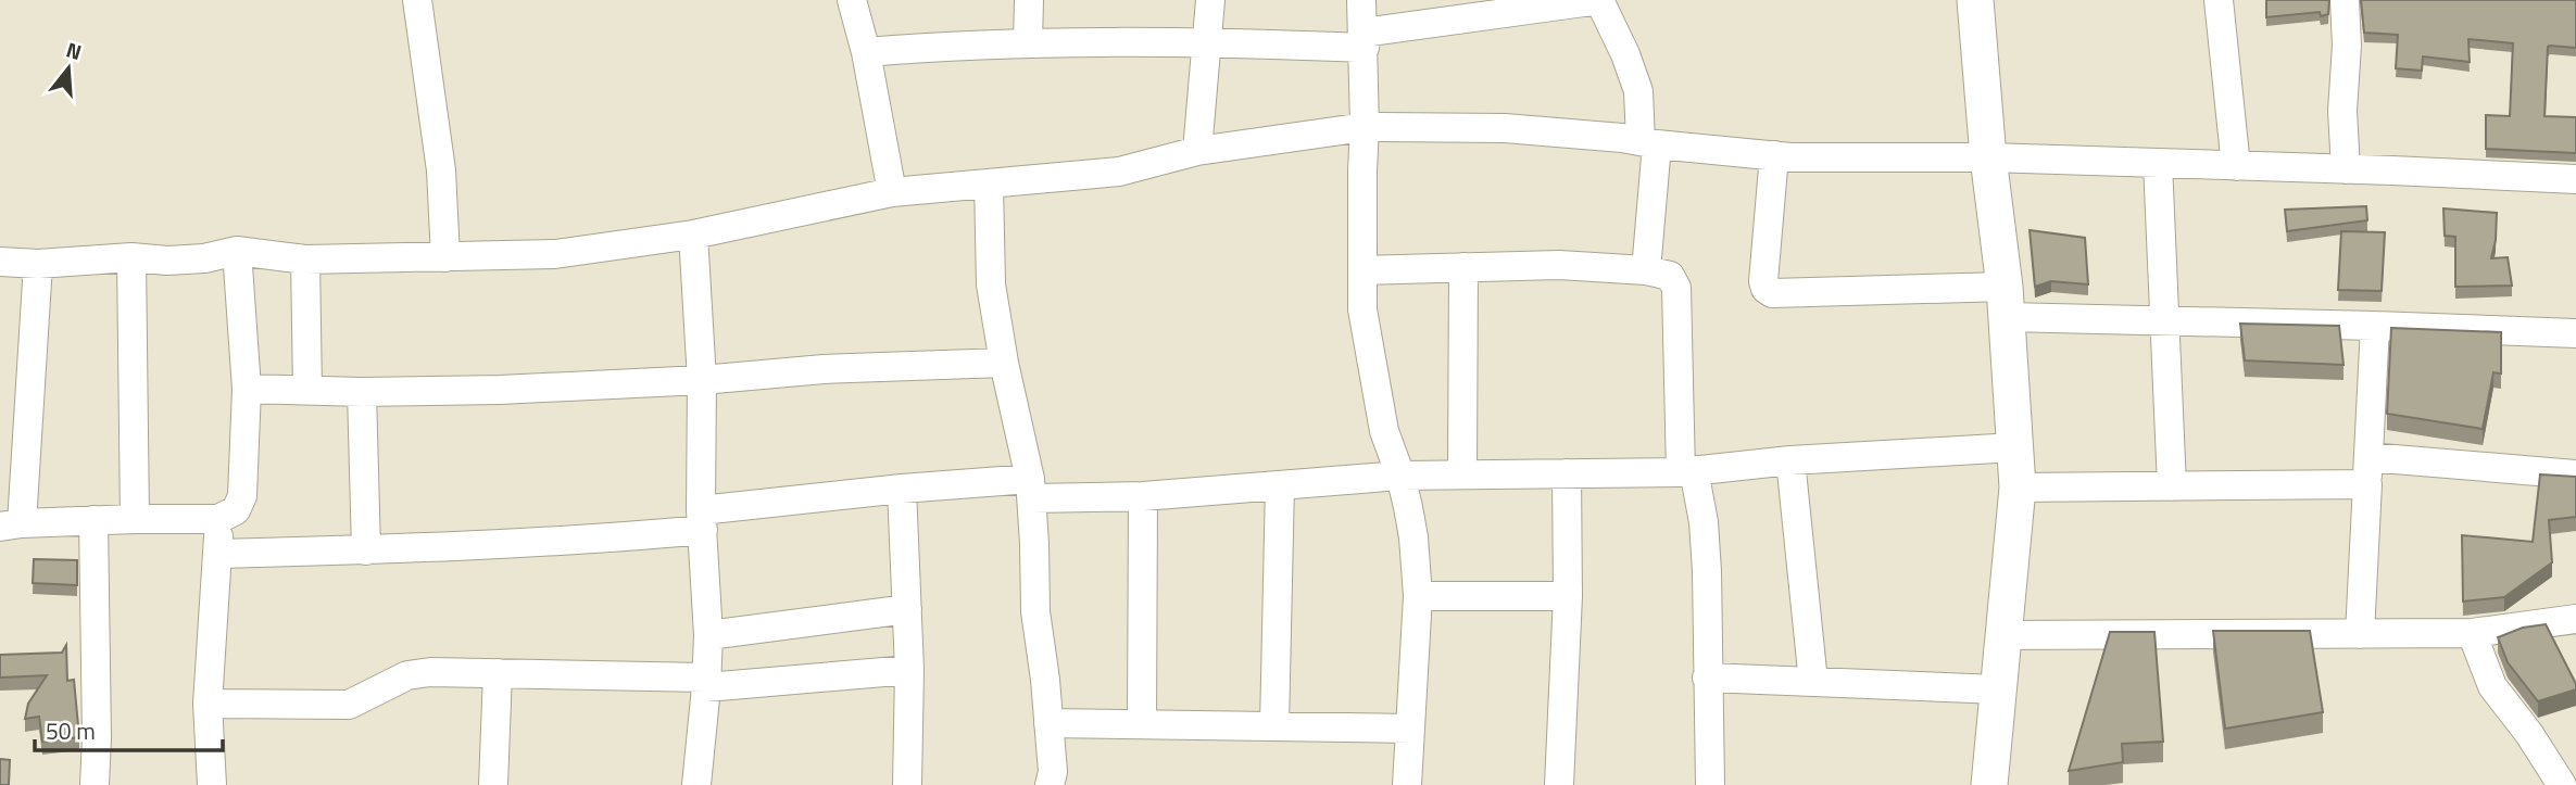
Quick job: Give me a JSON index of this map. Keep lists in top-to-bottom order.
{
  "scale_bar": "50 m",
  "north": "top"
}
